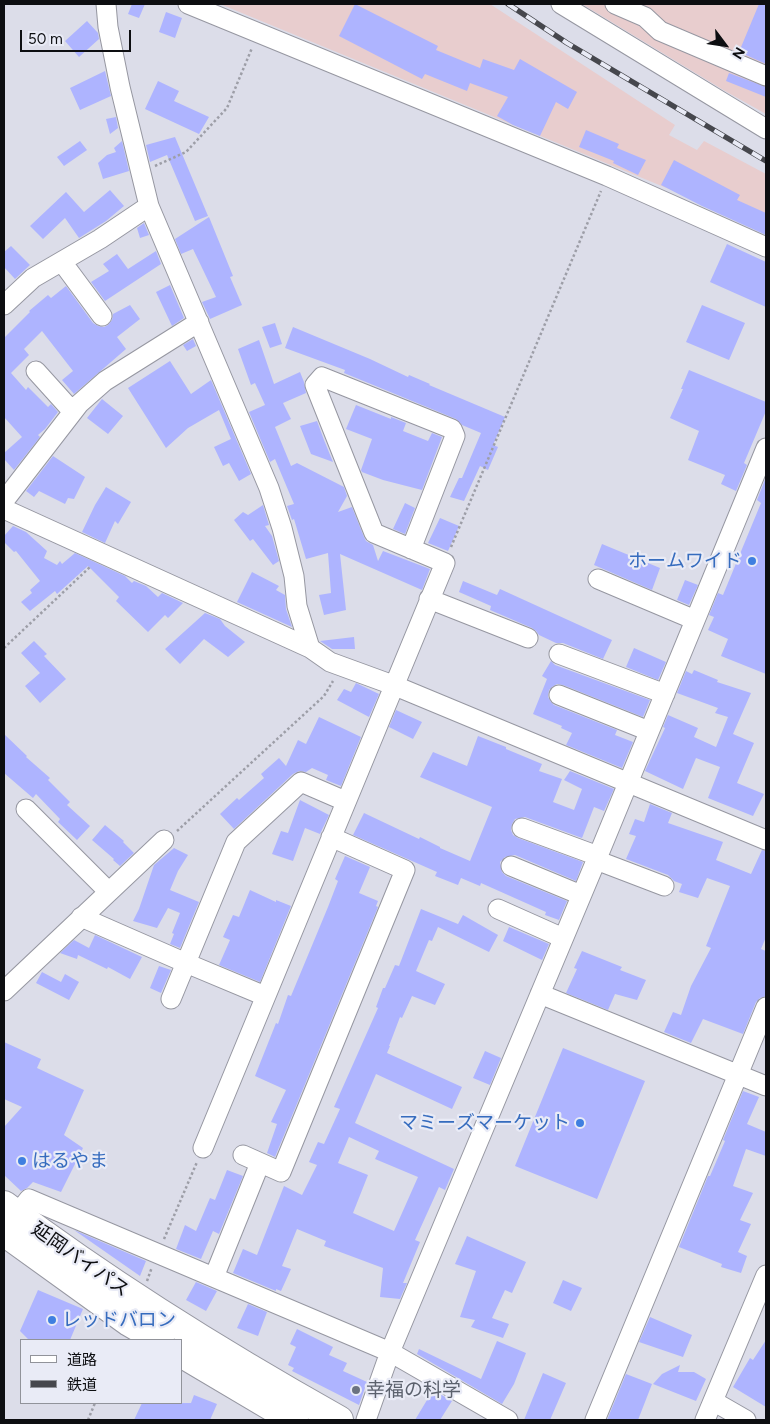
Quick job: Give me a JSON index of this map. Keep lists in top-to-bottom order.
{
  "streets": {
    "highway": ["延岡バイパス"]
  },
  "places": [
    "ホームワイド",
    "マミーズマーケット",
    "はるやま",
    "レッドバロン",
    "幸福の科学"
  ],
  "legend": ["道路", "鉄道"],
  "scale_bar": "50 m",
  "north": "bottom right"
}
